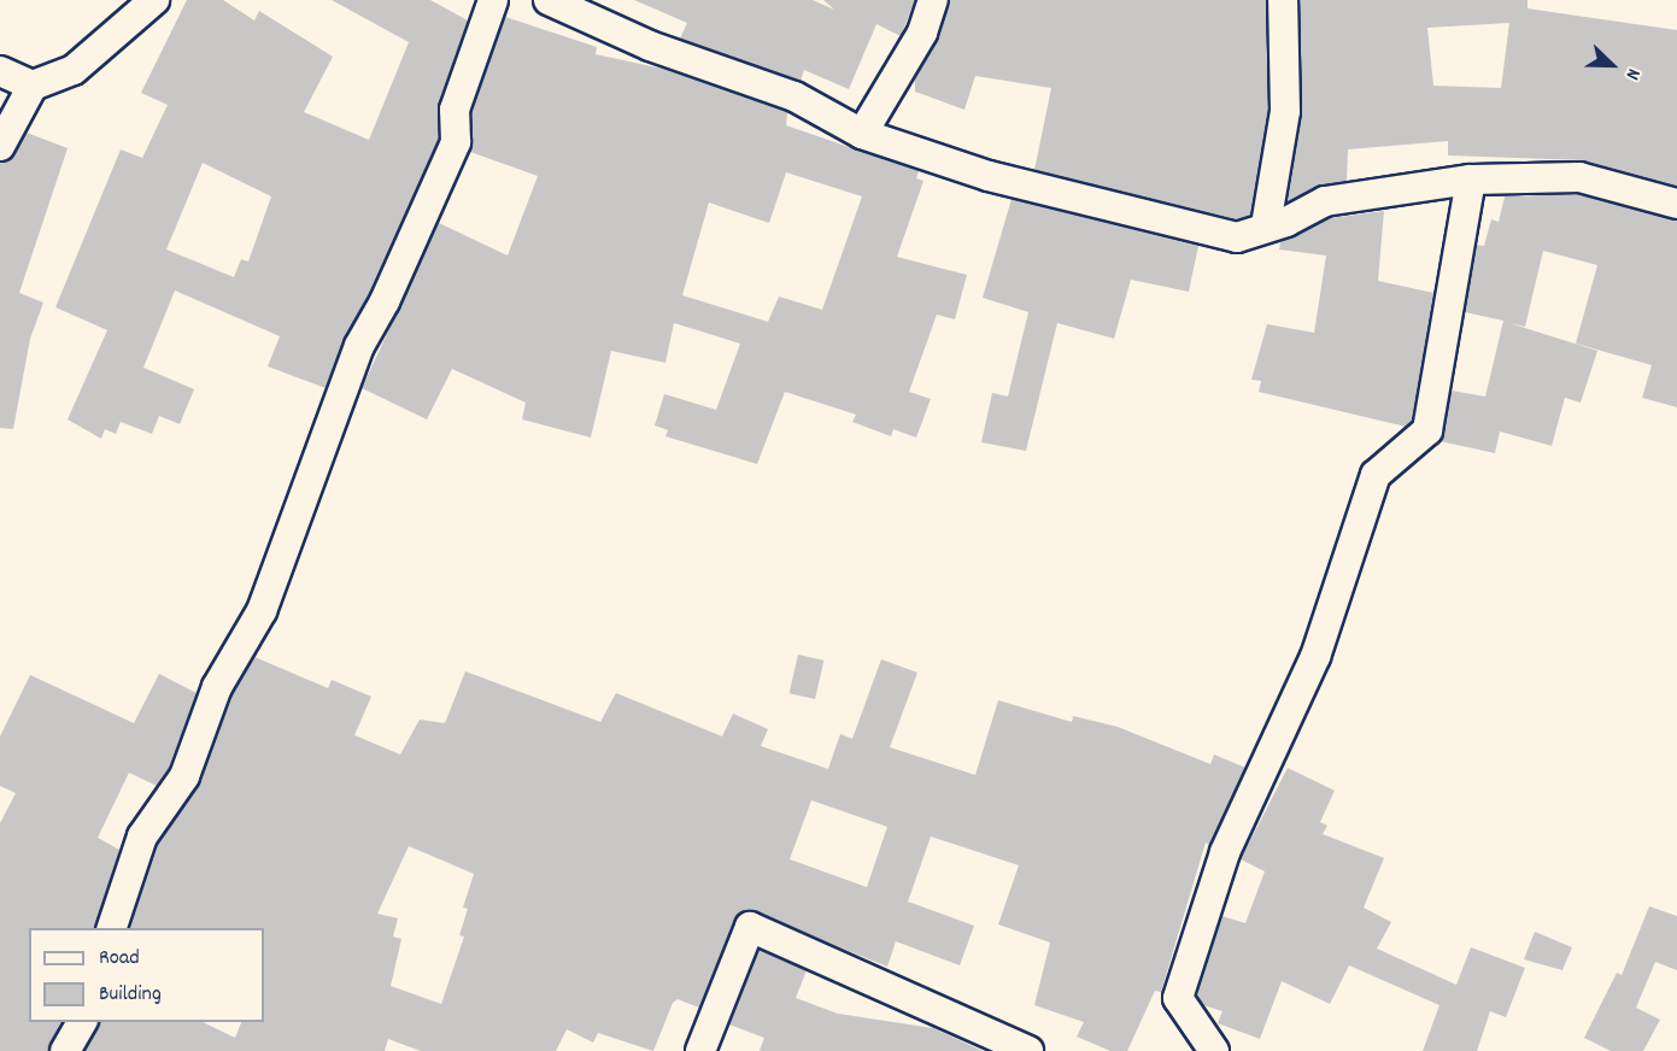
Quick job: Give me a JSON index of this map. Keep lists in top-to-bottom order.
{
  "legend": ["Road", "Building"],
  "north": "bottom right"
}
